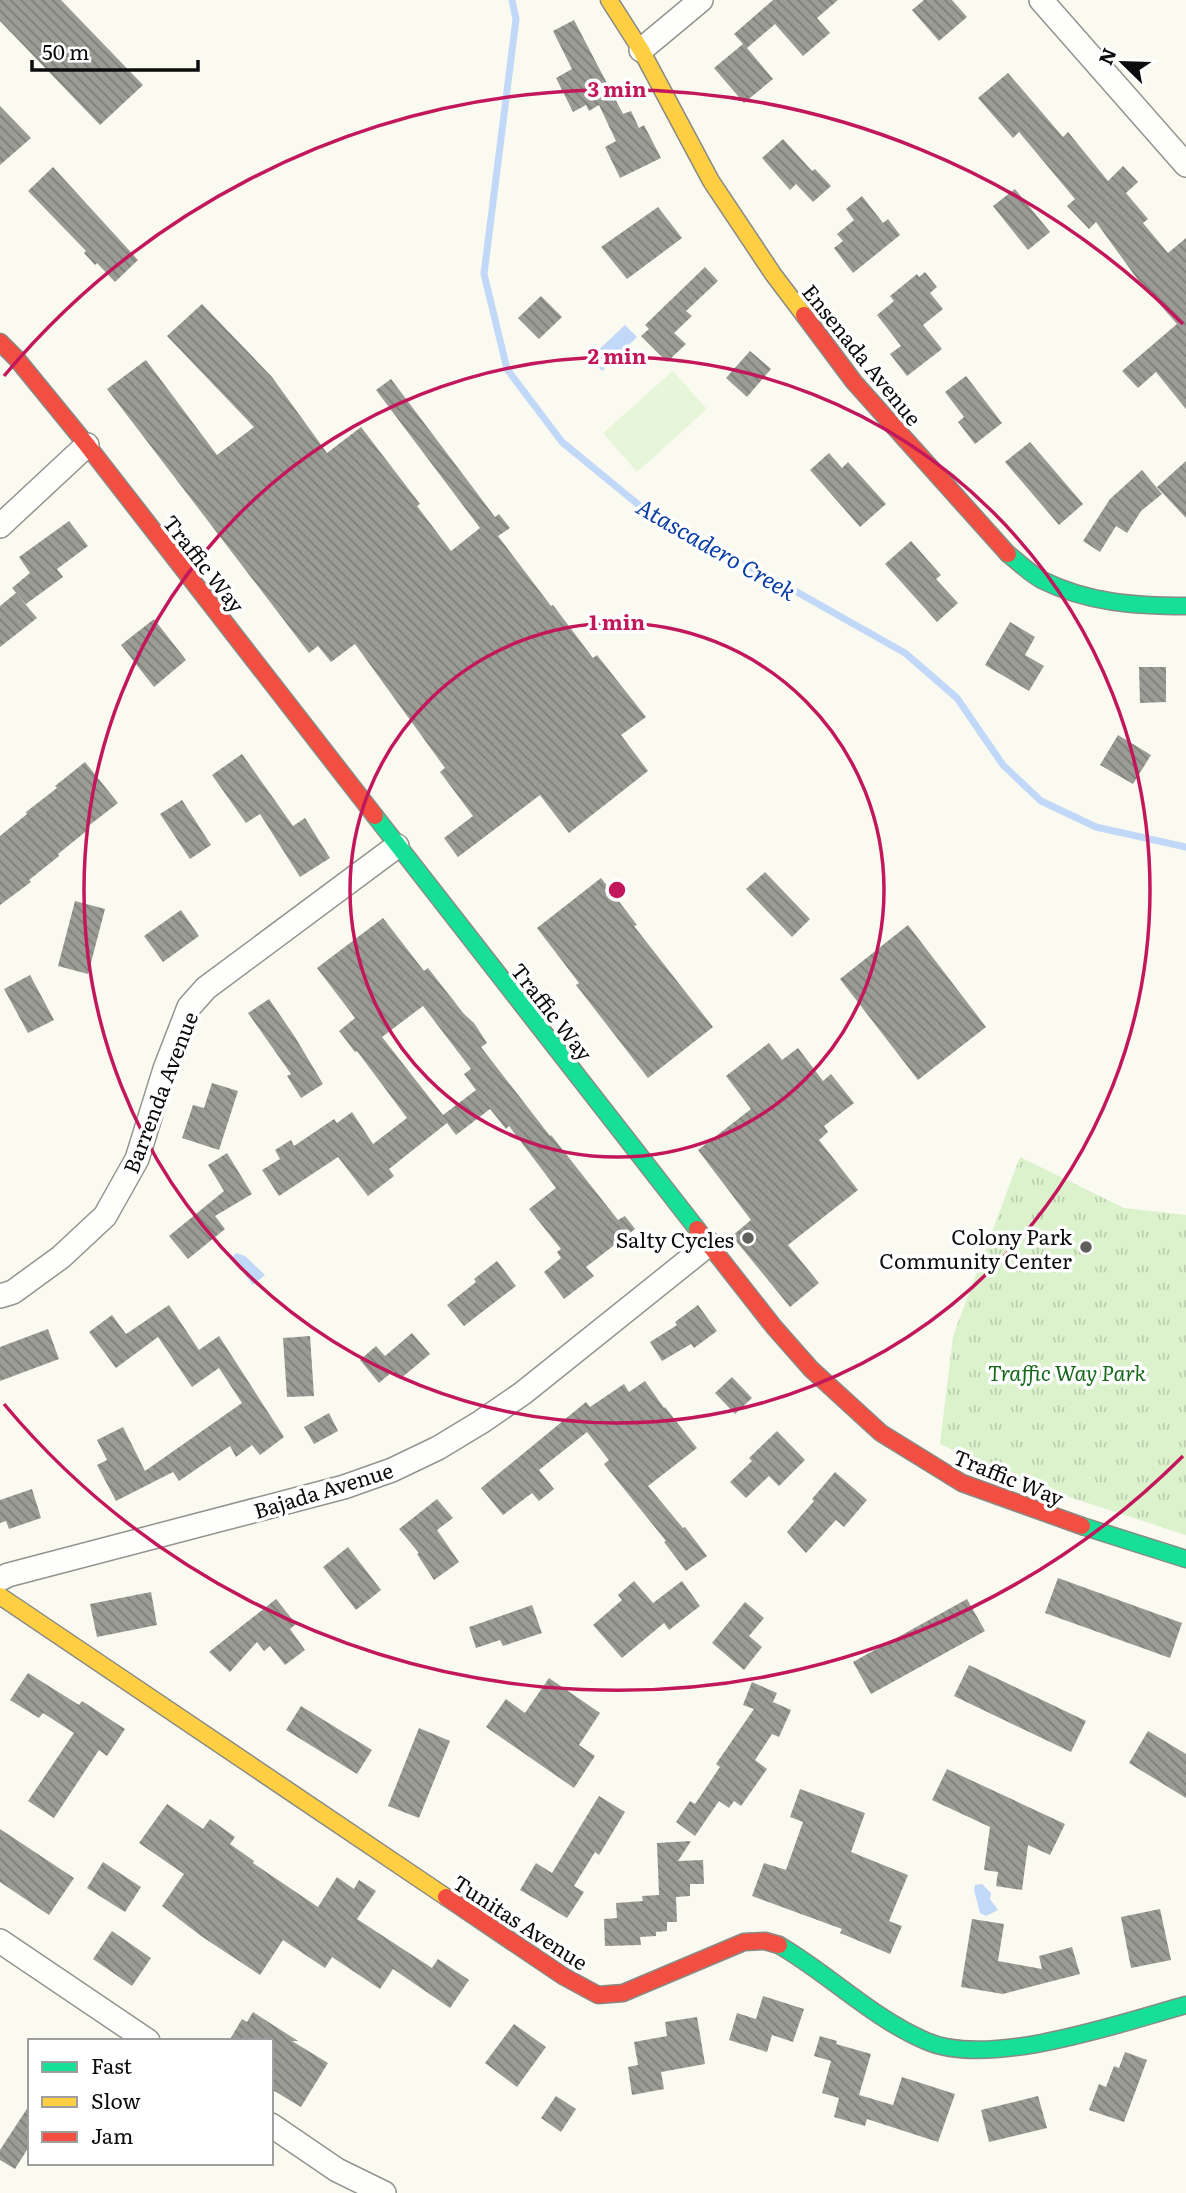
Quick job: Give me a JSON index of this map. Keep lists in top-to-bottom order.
{
  "streets": {
    "street": [
      "Ensenada Avenue",
      "Traffic Way",
      "Barrenda Avenue",
      "Bajada Avenue",
      "Tunitas Avenue"
    ]
  },
  "crossings": [
    ["Traffic Way", "Barrenda Avenue"],
    ["Traffic Way", "Bajada Avenue"]
  ],
  "water": ["Atascadero Creek"],
  "parks": ["Traffic Way Park"],
  "places": ["Salty Cycles", "Colony Park Community Center"],
  "legend": ["Fast", "Slow", "Jam"],
  "scale_bar": "50 m",
  "north": "top left",
  "rings": ["3 min", "2 min", "1 min"]
}
